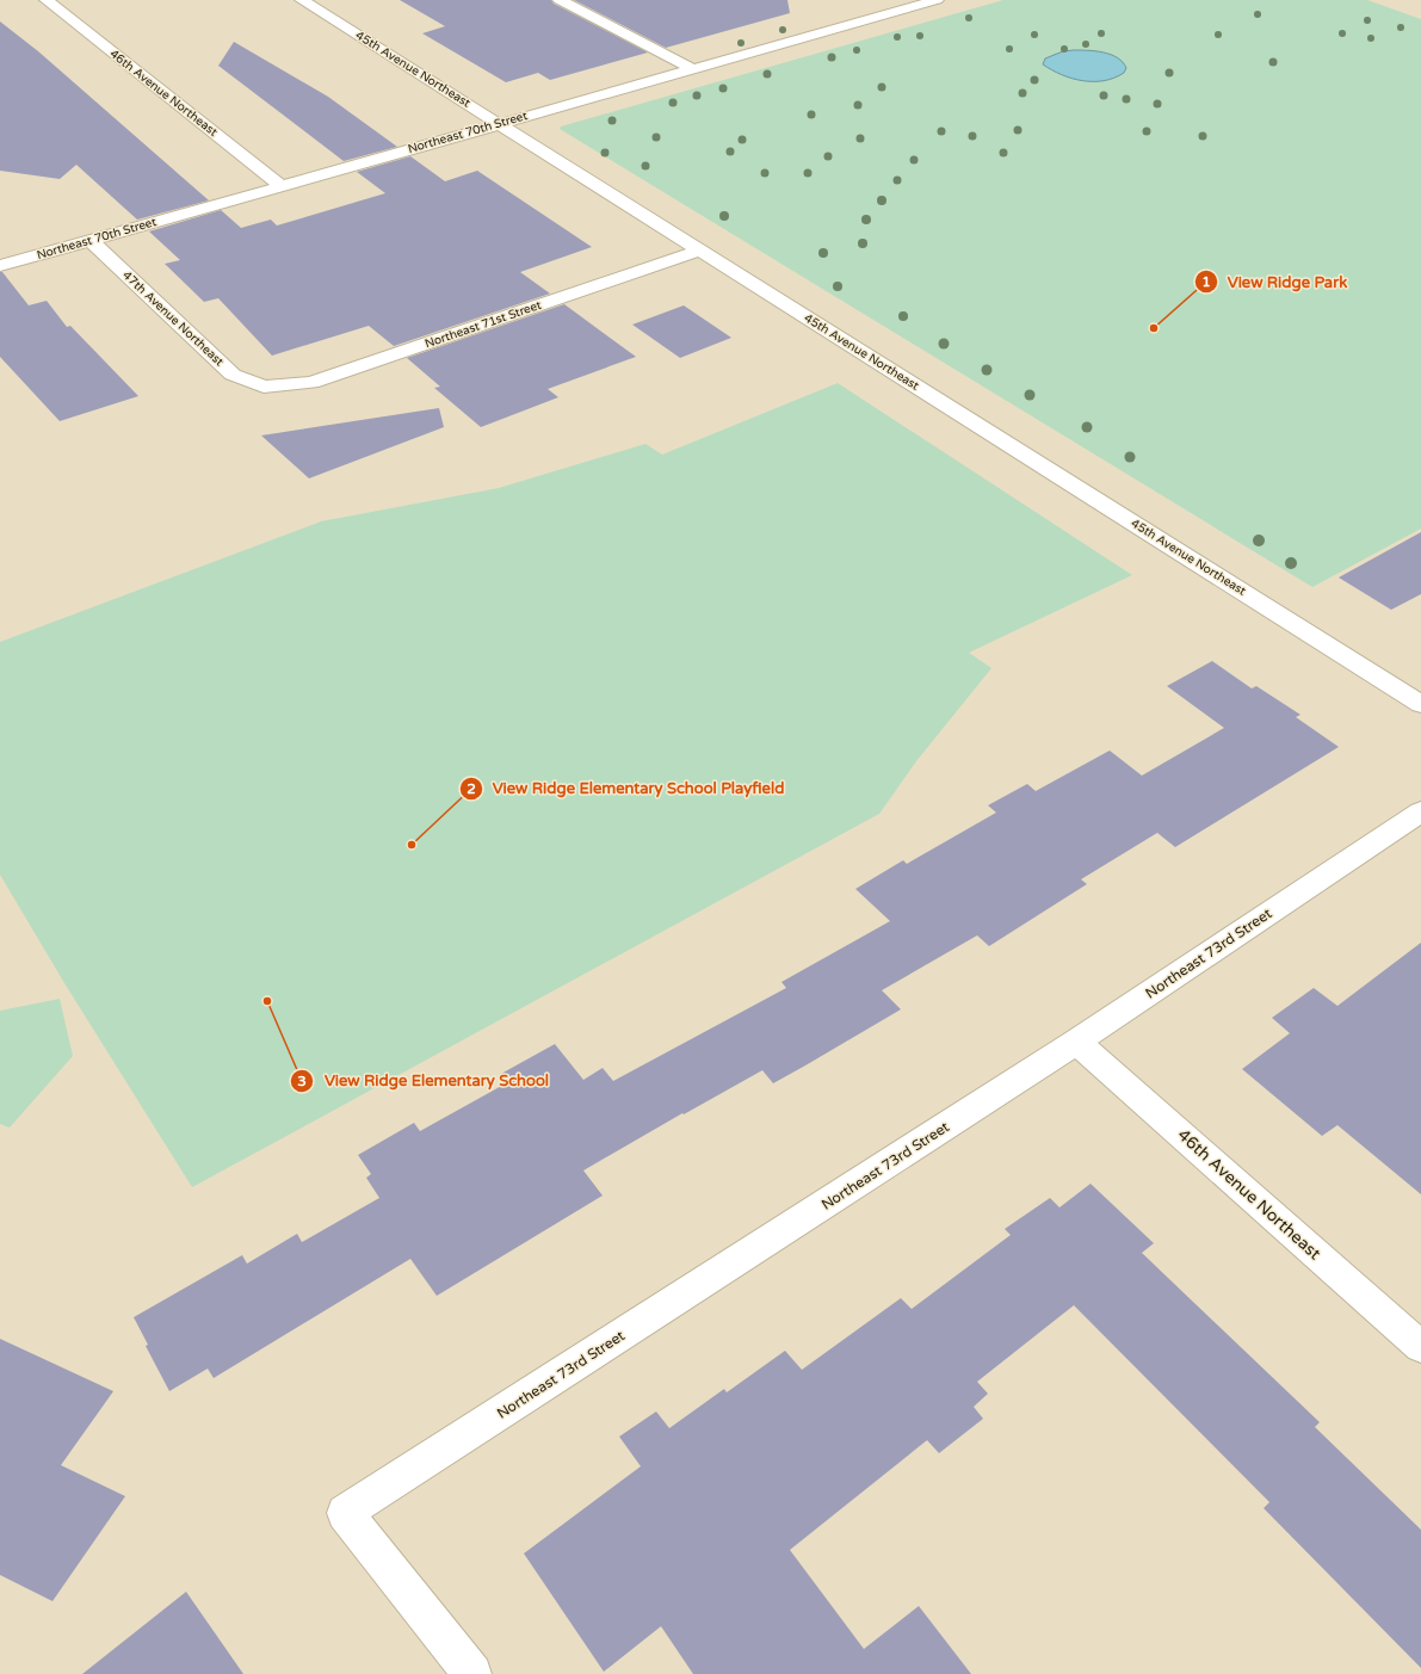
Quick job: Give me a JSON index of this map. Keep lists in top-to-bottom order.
{
  "streets": {
    "street": [
      "45th Avenue Northeast",
      "46th Avenue Northeast",
      "Northeast 70th Street",
      "47th Avenue Northeast",
      "Northeast 71st Street",
      "Northeast 73rd Street"
    ]
  },
  "crossings": [
    ["45th Avenue Northeast", "Northeast 70th Street"],
    ["45th Avenue Northeast", "Northeast 71st Street"],
    ["46th Avenue Northeast", "Northeast 70th Street"],
    ["46th Avenue Northeast", "Northeast 73rd Street"],
    ["Northeast 70th Street", "47th Avenue Northeast"],
    ["47th Avenue Northeast", "Northeast 71st Street"]
  ],
  "places": ["View Ridge Park", "View Ridge Elementary School Playfield", "View Ridge Elementary School"]
}
